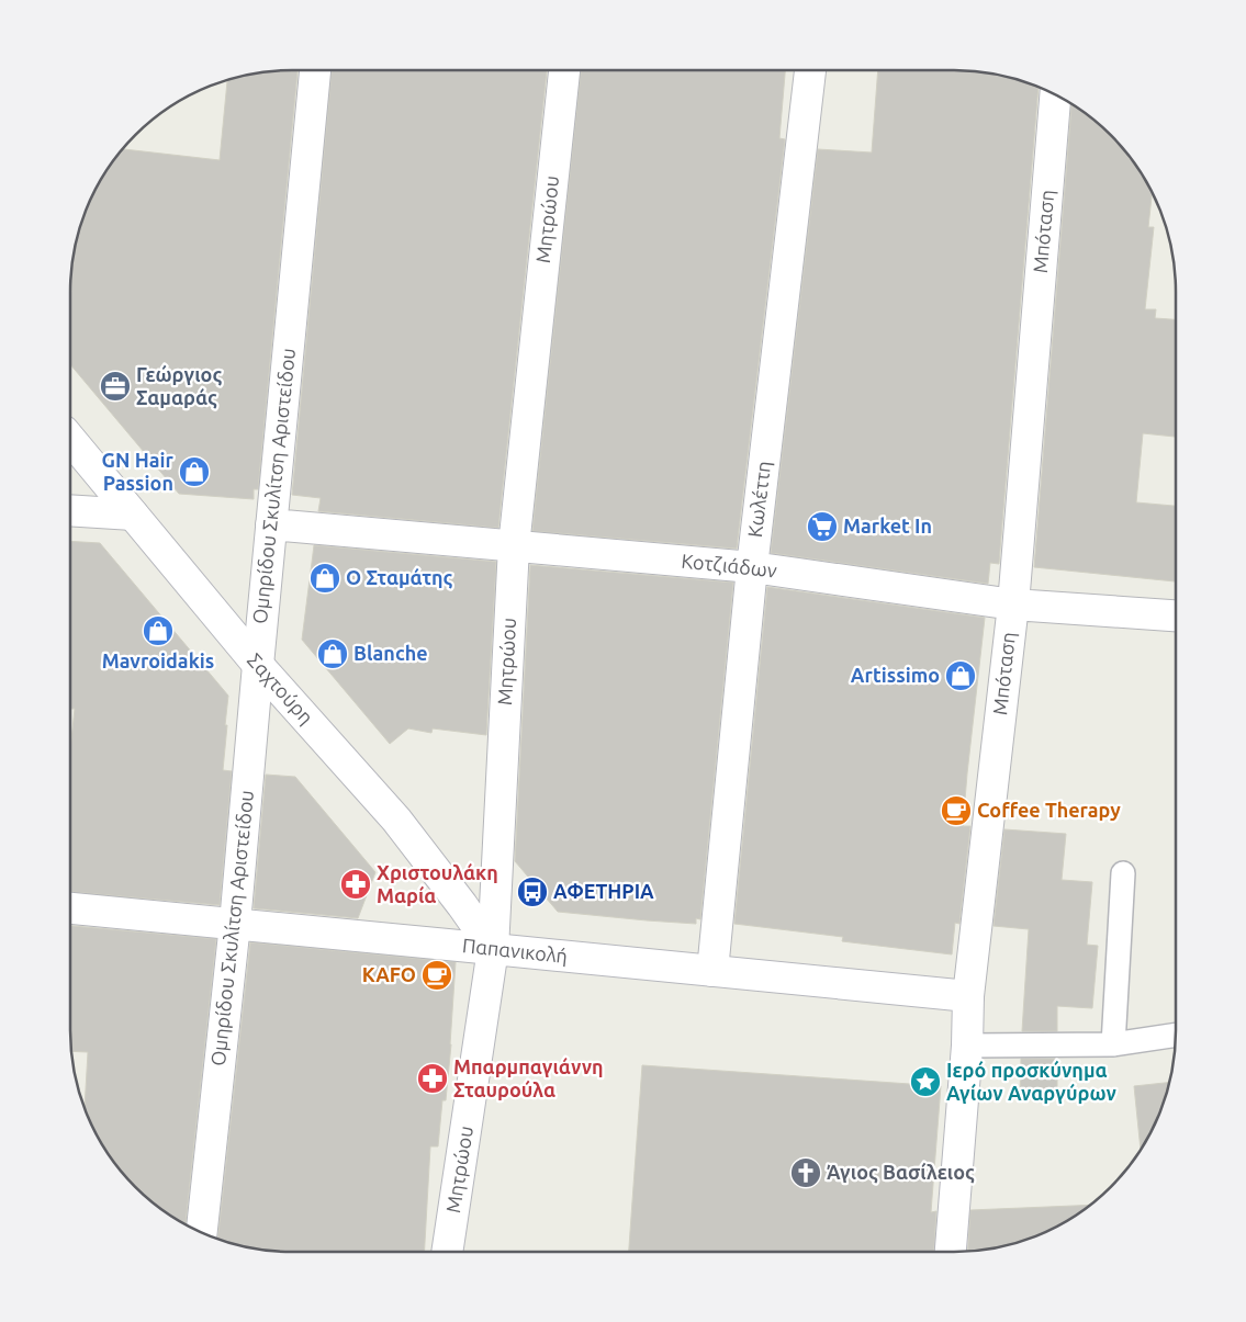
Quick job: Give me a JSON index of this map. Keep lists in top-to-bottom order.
{
  "streets": {
    "street": [
      "Μητρώου",
      "Μπόταση",
      "Ομηρίδου Σκυλίτση Αριστείδου",
      "Κωλέττη",
      "Κοτζιάδων",
      "Σαχτούρη",
      "Παπανικολή"
    ]
  },
  "crossings": [
    ["Μητρώου", "Κοτζιάδων"],
    ["Μητρώου", "Σαχτούρη"],
    ["Μητρώου", "Παπανικολή"],
    ["Μπόταση", "Κοτζιάδων"],
    ["Μπόταση", "Παπανικολή"],
    ["Ομηρίδου Σκυλίτση Αριστείδου", "Κοτζιάδων"],
    ["Ομηρίδου Σκυλίτση Αριστείδου", "Σαχτούρη"],
    ["Ομηρίδου Σκυλίτση Αριστείδου", "Παπανικολή"],
    ["Κωλέττη", "Κοτζιάδων"],
    ["Κωλέττη", "Παπανικολή"],
    ["Σαχτούρη", "Παπανικολή"]
  ],
  "places": {
    "office": ["Γεώργιος Σαμαράς"],
    "shop": [
      "GN Hair Passion",
      "Ο Σταμάτης",
      "Mavroidakis",
      "Blanche",
      "Artissimo"
    ],
    "supermarket": ["Market In"],
    "cafe": ["Coffee Therapy", "KAFO"],
    "pharmacy": ["Χριστουλάκη Μαρία", "Μπαρμπαγιάννη Σταυρούλα"],
    "bus stop": ["ΑΦΕΤΗΡΙΑ"],
    "place": ["Ιερό προσκύνημα Αγίων Αναργύρων"],
    "church": ["Άγιος Βασίλειος"]
  }
}
